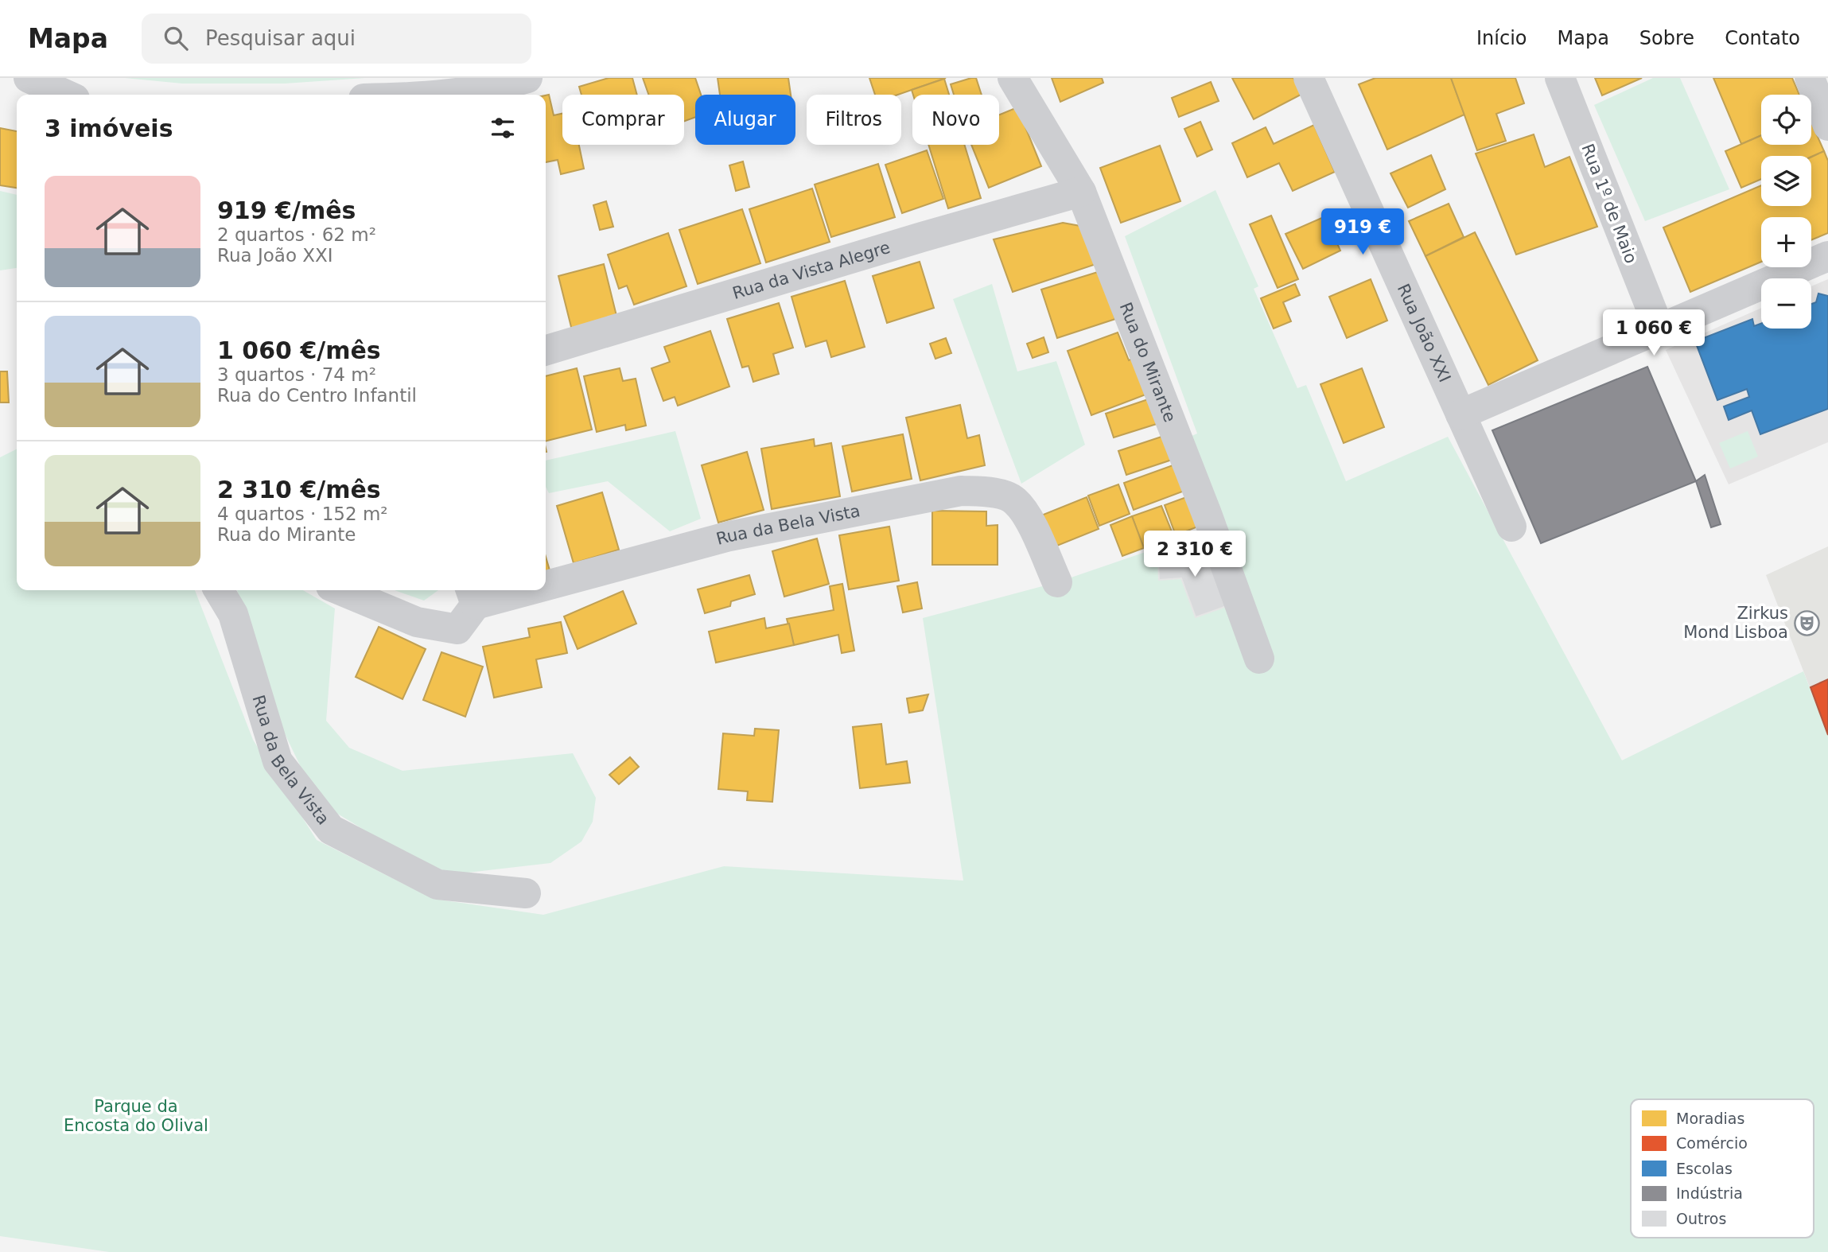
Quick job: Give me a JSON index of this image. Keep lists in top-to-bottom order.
{
  "streets": {
    "street": [
      "Rua 1º de Maio",
      "Rua da Vista Alegre",
      "Rua João XXI",
      "Rua do Mirante",
      "Rua da Bela Vista"
    ]
  },
  "crossings": [
    ["Rua da Vista Alegre", "Rua do Mirante"]
  ],
  "parks": ["Parque da Encosta do Olival"],
  "places": {
    "theatre": ["Zirkus Mond Lisboa"]
  },
  "legend": [
    "Moradias",
    "Comércio",
    "Escolas",
    "Indústria",
    "Outros"
  ],
  "page": {
    "header": "Mapa",
    "search": "Pesquisar aqui",
    "nav": [
      "Início",
      "Mapa",
      "Sobre",
      "Contato"
    ],
    "map_buttons": ["+", "−"],
    "chip": [
      "Comprar",
      "Alugar",
      "Filtros",
      "Novo"
    ],
    "heading": "3 imóveis",
    "list": [
      {
        "name": "919 €/mês",
        "note": "2 quartos · 62 m² · Rua João XXI"
      },
      {
        "name": "1 060 €/mês",
        "note": "3 quartos · 74 m² · Rua do Centro Infantil"
      },
      {
        "name": "2 310 €/mês",
        "note": "4 quartos · 152 m² · Rua do Mirante"
      }
    ],
    "price": ["919 €", "1 060 €", "2 310 €"]
  }
}
